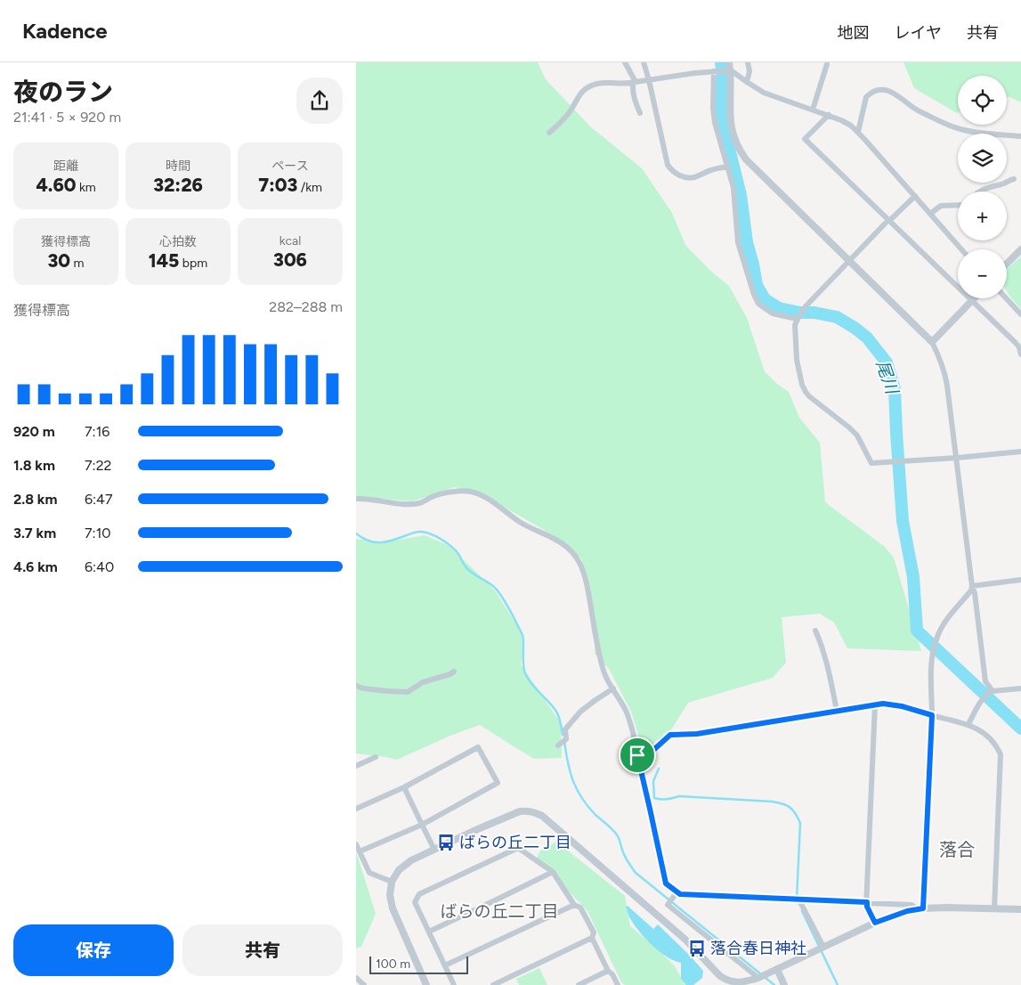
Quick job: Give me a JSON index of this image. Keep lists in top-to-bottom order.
{
  "districts": ["落合", "ばらの丘二丁目"],
  "water": ["尾川"],
  "places": {
    "bus stop": ["ばらの丘二丁目", "落合春日神社"]
  },
  "scale_bar": "100 m",
  "page": {
    "header": "Kadence",
    "nav": ["地図", "レイヤ", "共有"],
    "heading": ["夜のラン", "21:41 · 5 × 920 m"],
    "map_buttons": ["+", "−"],
    "stats": [
      ["距離", "4.60 km"],
      ["時間", "32:26"],
      ["ペース", "7:03 /km"],
      ["獲得標高", "30 m"],
      ["心拍数", "145 bpm"],
      ["kcal", "306"]
    ],
    "chart": ["獲得標高", "282–288 m"],
    "list": [
      {
        "name": "920 m",
        "note": "7:16"
      },
      {
        "name": "1.8 km",
        "note": "7:22"
      },
      {
        "name": "2.8 km",
        "note": "6:47"
      },
      {
        "name": "3.7 km",
        "note": "7:10"
      },
      {
        "name": "4.6 km",
        "note": "6:40"
      }
    ],
    "buttons": ["保存", "共有"],
    "scale": "100 m"
  }
}
